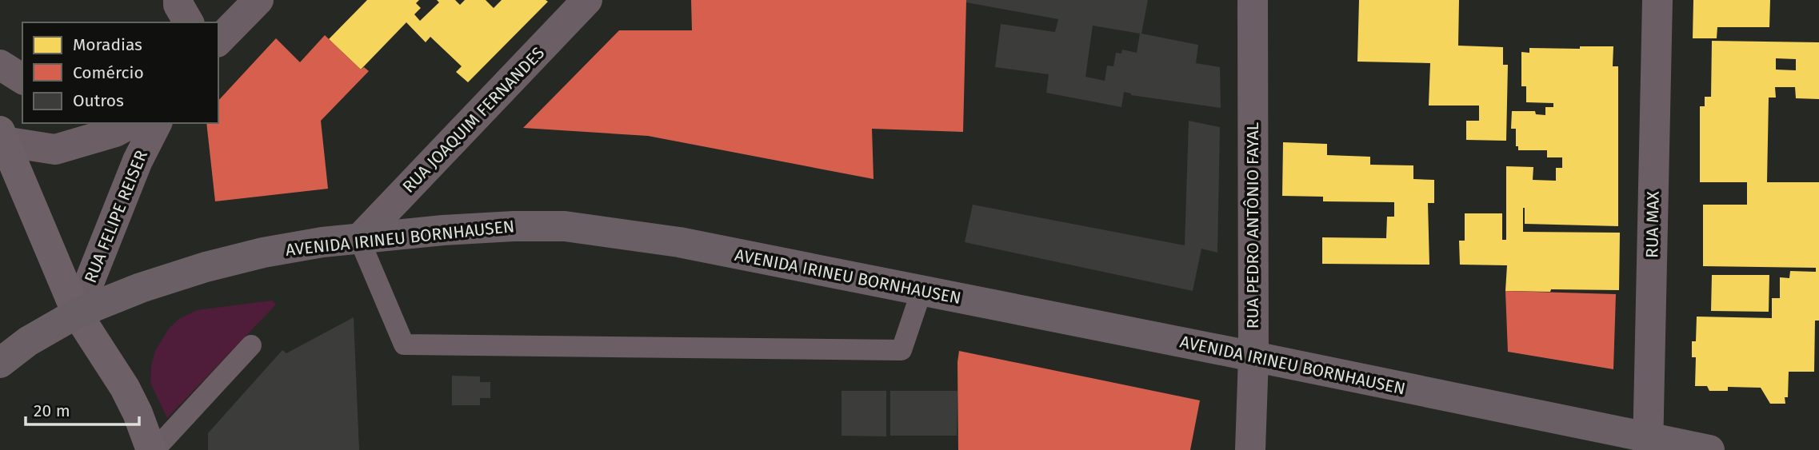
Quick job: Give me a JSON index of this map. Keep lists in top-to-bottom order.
{
  "streets": {
    "main road": ["AVENIDA IRINEU BORNHAUSEN"],
    "street": [
      "RUA JOAQUIM FERNANDES",
      "RUA FELIPE REISER",
      "RUA MAX",
      "RUA PEDRO ANTÔNIO FAYAL"
    ]
  },
  "crossings": [
    ["RUA JOAQUIM FERNANDES", "AVENIDA IRINEU BORNHAUSEN"],
    ["RUA FELIPE REISER", "AVENIDA IRINEU BORNHAUSEN"],
    ["RUA MAX", "AVENIDA IRINEU BORNHAUSEN"],
    ["RUA PEDRO ANTÔNIO FAYAL", "AVENIDA IRINEU BORNHAUSEN"]
  ],
  "legend": ["Moradias", "Comércio", "Outros"],
  "scale_bar": "20 m"
}
